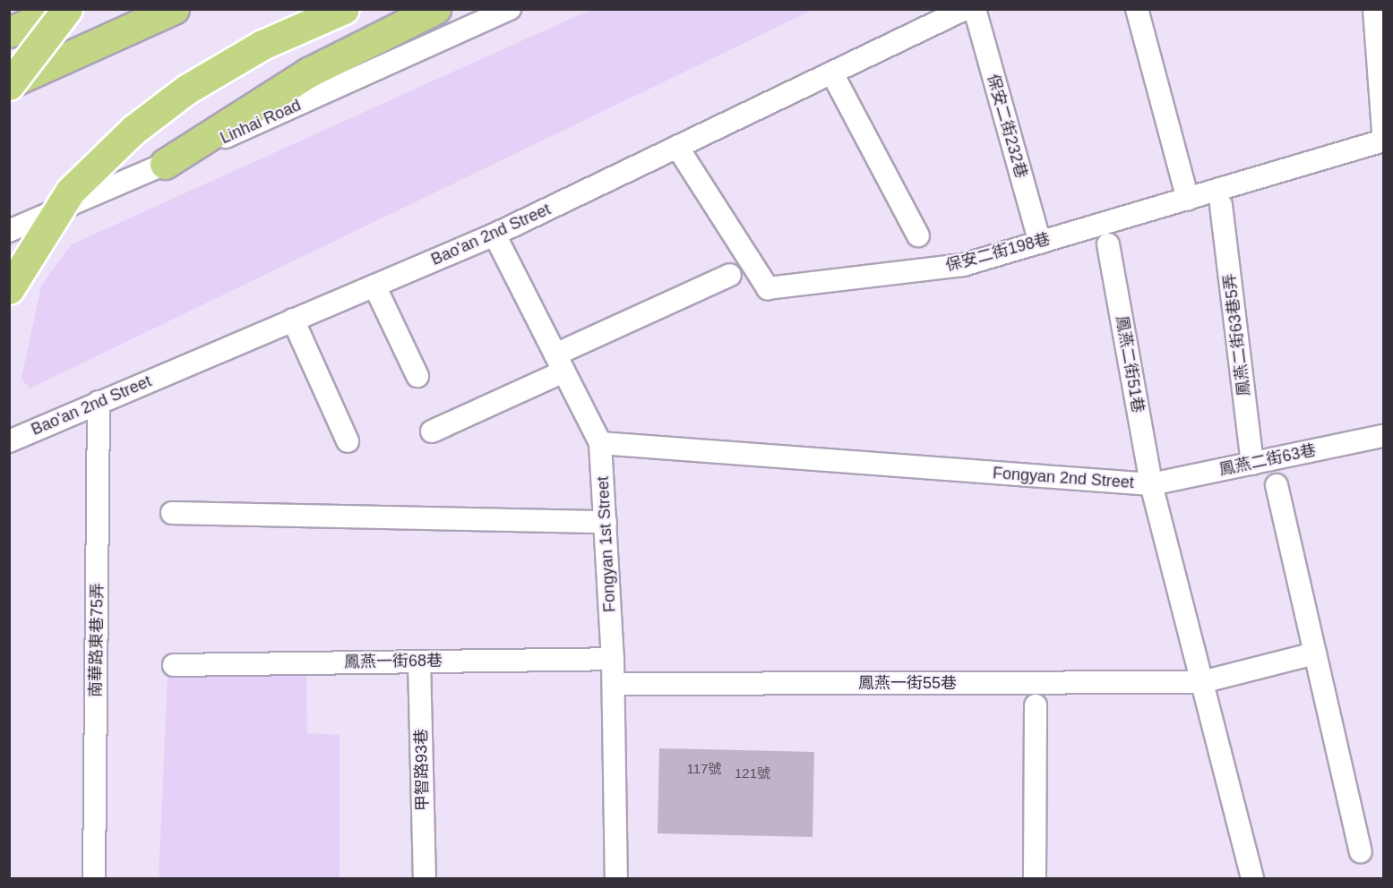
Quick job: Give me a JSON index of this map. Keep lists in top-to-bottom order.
{
  "streets": {
    "street": [
      "Linhai Road",
      "保安二街232巷",
      "Bao'an 2nd Street",
      "保安二街198巷",
      "鳳燕二街63巷5弄",
      "鳳燕二街51巷",
      "鳳燕二街63巷",
      "Fongyan 2nd Street",
      "Fongyan 1st Street",
      "南華路東巷75弄",
      "鳳燕一街68巷",
      "鳳燕一街55巷",
      "甲智路93巷"
    ]
  },
  "crossings": [
    ["保安二街232巷", "保安二街198巷"],
    ["Bao'an 2nd Street", "保安二街198巷"],
    ["Bao'an 2nd Street", "Fongyan 1st Street"],
    ["Bao'an 2nd Street", "南華路東巷75弄"],
    ["鳳燕二街63巷5弄", "鳳燕二街63巷"],
    ["鳳燕二街51巷", "鳳燕二街63巷"],
    ["鳳燕二街51巷", "Fongyan 2nd Street"],
    ["鳳燕二街63巷", "Fongyan 2nd Street"],
    ["Fongyan 2nd Street", "Fongyan 1st Street"],
    ["Fongyan 2nd Street", "鳳燕一街55巷"],
    ["Fongyan 1st Street", "鳳燕一街68巷"],
    ["Fongyan 1st Street", "鳳燕一街55巷"],
    ["鳳燕一街68巷", "甲智路93巷"]
  ],
  "house_numbers": ["117號", "121號"]
}
